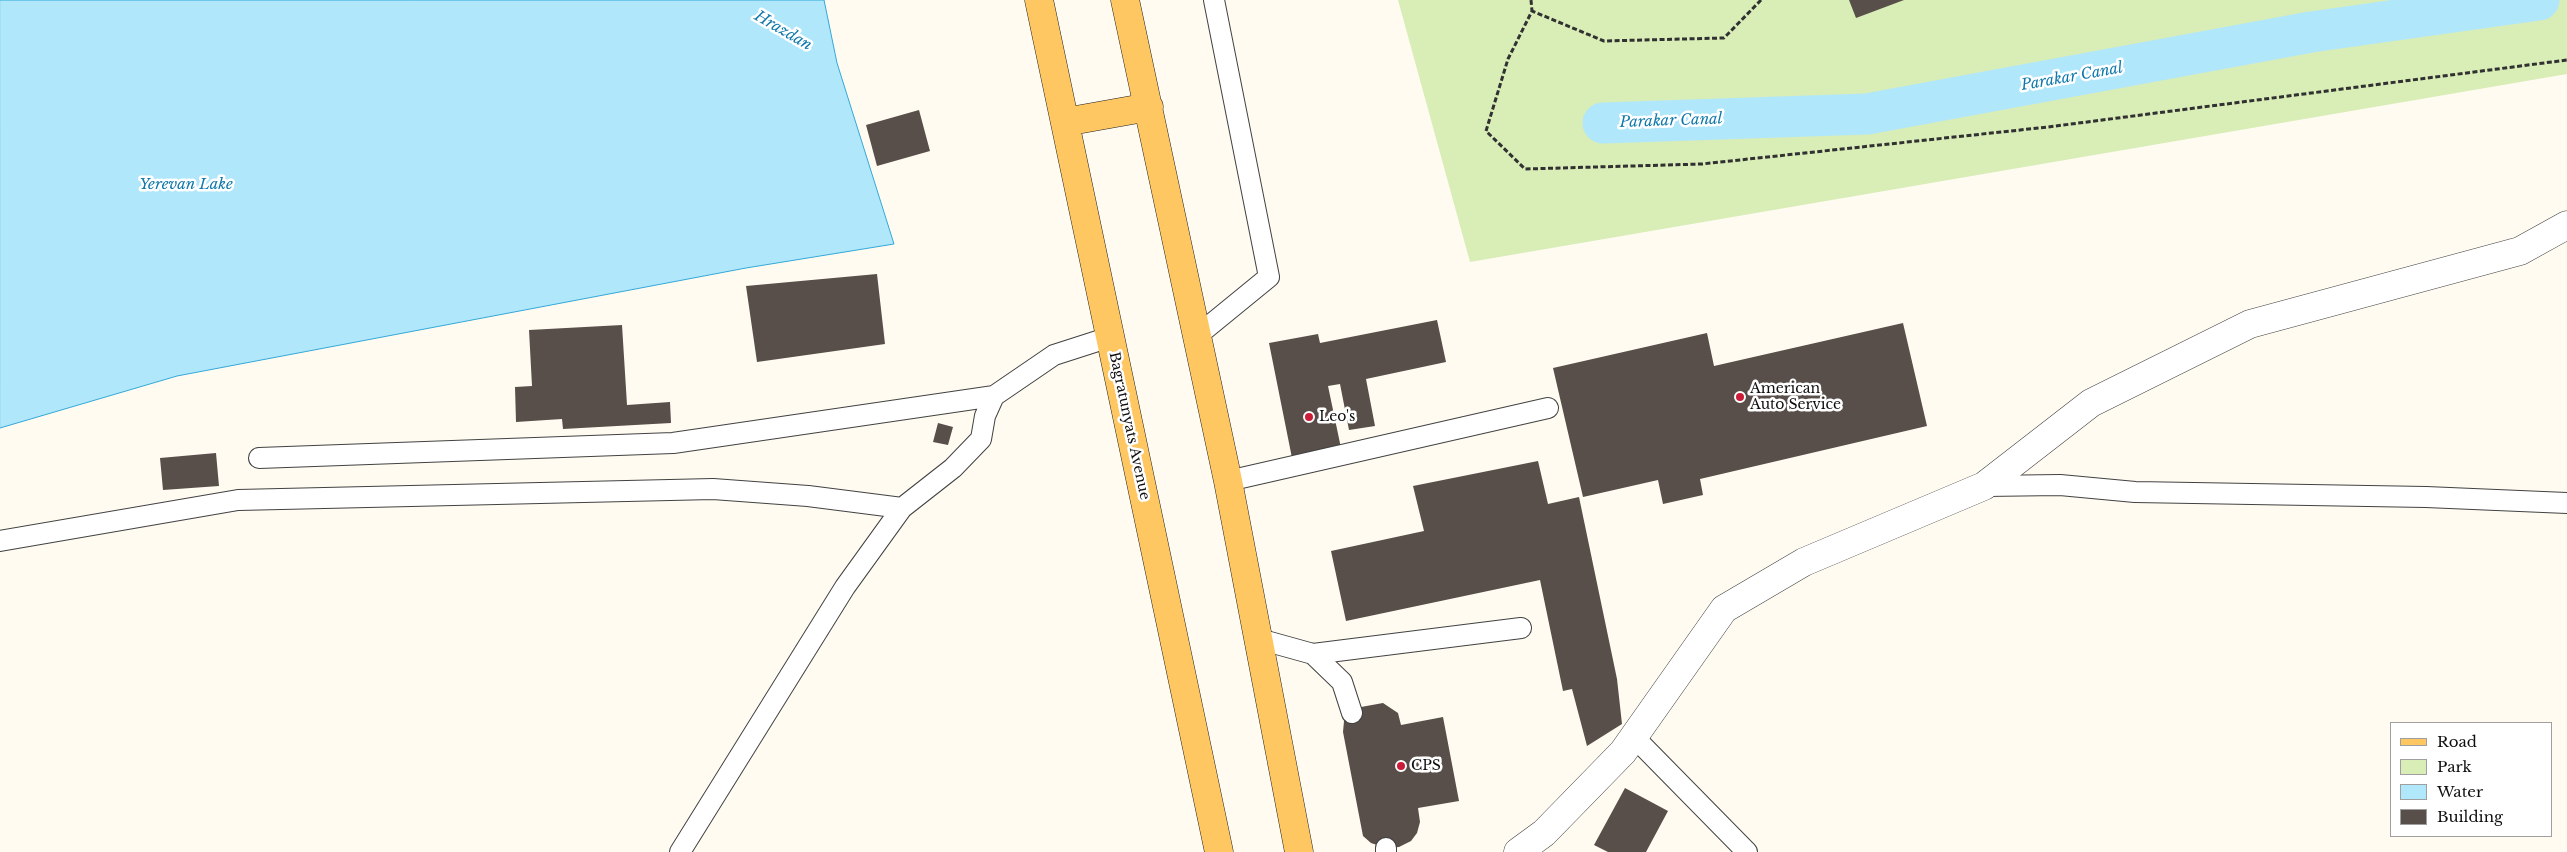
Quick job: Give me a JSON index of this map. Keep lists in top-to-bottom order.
{
  "streets": {
    "main road": ["Bagratunyats Avenue"]
  },
  "water": ["Hrazdan", "Parakar Canal", "Yerevan Lake"],
  "places": ["American Auto Service", "Leo's", "CPS"],
  "legend": [
    "Road",
    "Park",
    "Water",
    "Building"
  ]
}
